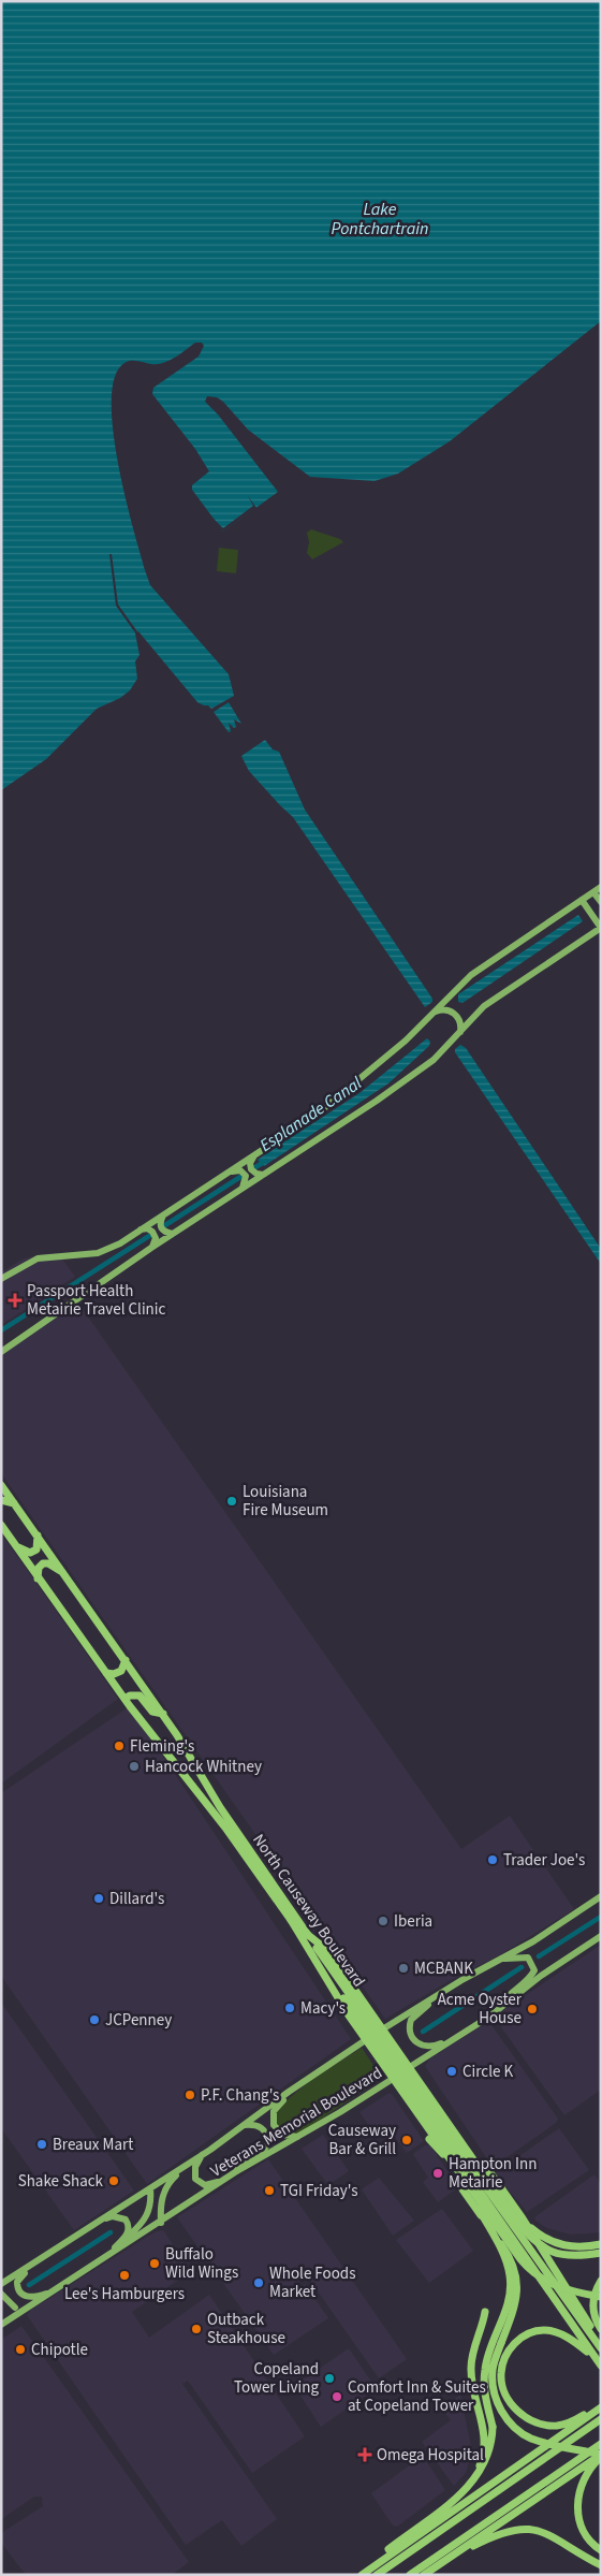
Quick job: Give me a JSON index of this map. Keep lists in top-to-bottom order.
{
  "streets": {
    "highway": ["North Causeway Boulevard"],
    "main road": ["Veterans Memorial Boulevard"]
  },
  "water": ["Lake Pontchartrain", "Esplanade Canal"],
  "places": {
    "health": ["Passport Health Metairie Travel Clinic", "Omega Hospital"],
    "other": [
      "Louisiana Fire Museum",
      "Fleming's",
      "Hancock Whitney",
      "Trader Joe's",
      "Dillard's",
      "Iberia",
      "MCBANK",
      "Macy's",
      "Acme Oyster House",
      "JCPenney",
      "Circle K",
      "P.F. Chang's",
      "Causeway Bar & Grill",
      "Breaux Mart",
      "Hampton Inn Metairie",
      "Shake Shack",
      "TGI Friday's",
      "Buffalo Wild Wings",
      "Lee's Hamburgers",
      "Whole Foods Market",
      "Outback Steakhouse",
      "Chipotle",
      "Copeland Tower Living",
      "Comfort Inn & Suites at Copeland Tower"
    ]
  }
}
